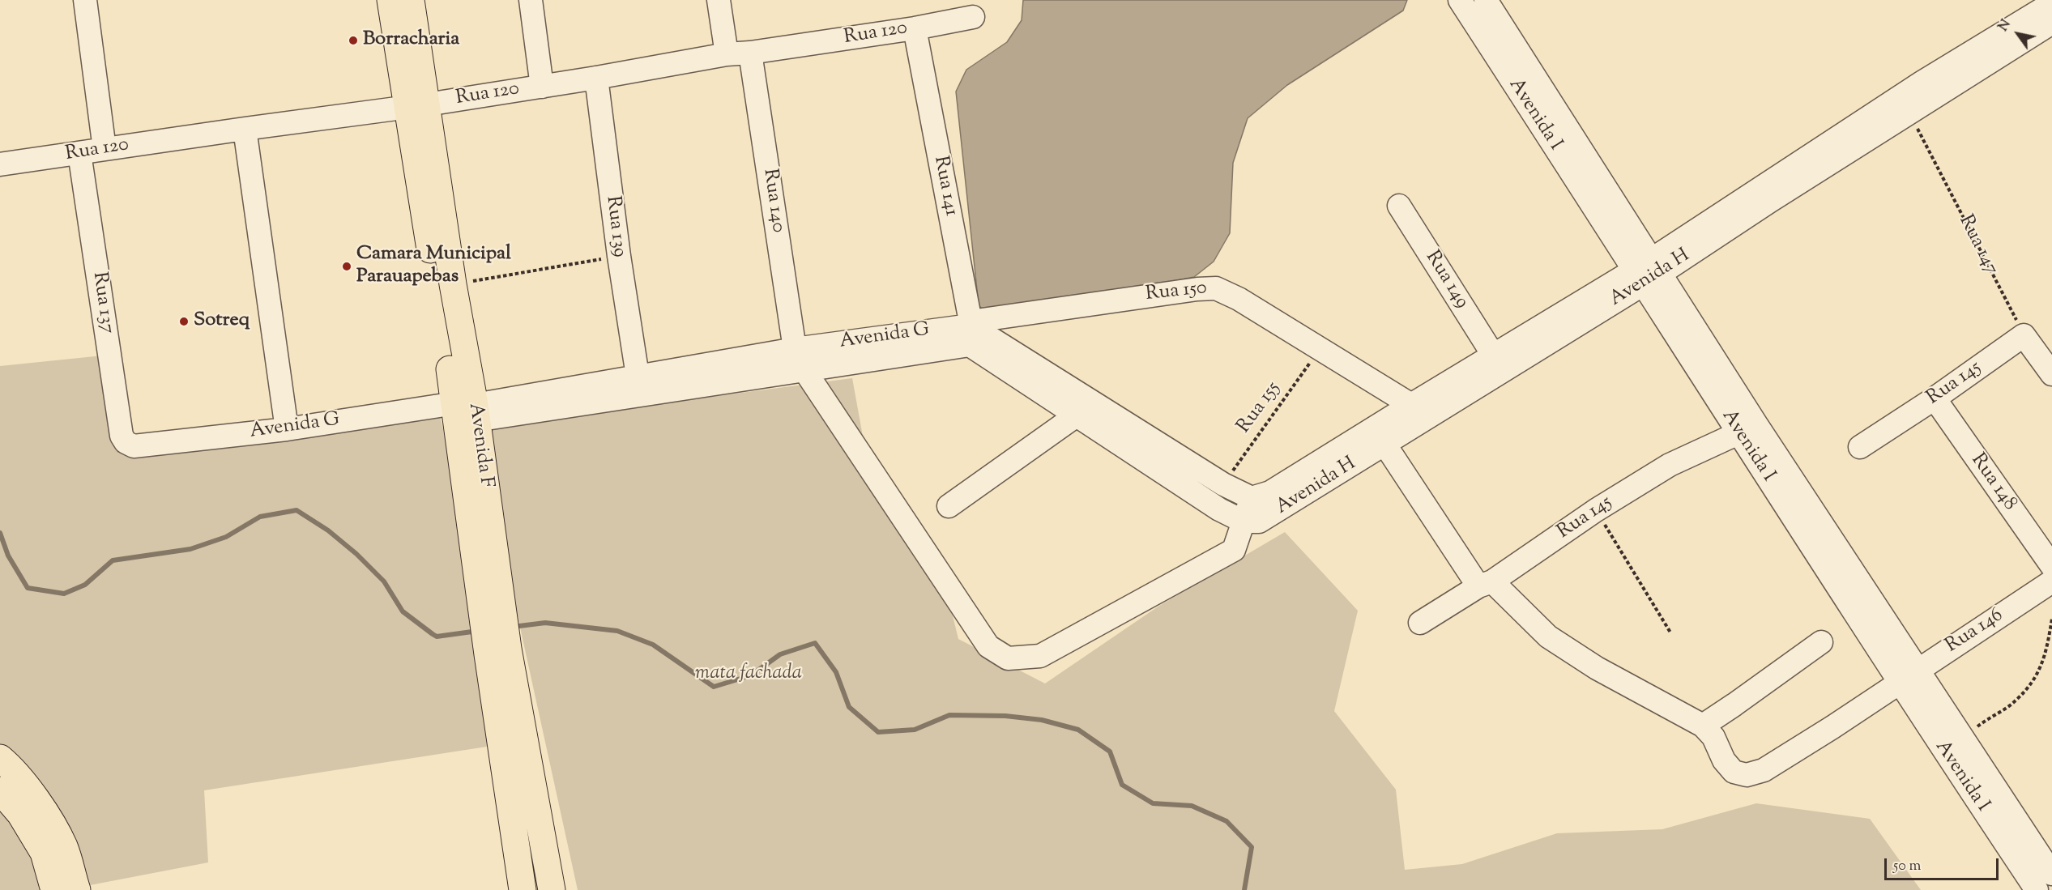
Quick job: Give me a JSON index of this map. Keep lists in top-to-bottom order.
{
  "streets": {
    "main road": ["Avenida F"],
    "street": [
      "Rua 120",
      "Avenida I",
      "Rua 141",
      "Rua 140",
      "Rua 139",
      "Avenida H",
      "Rua 149",
      "Rua 150",
      "Rua 137",
      "Avenida G",
      "Rua 145",
      "Rua 148",
      "Rua 146"
    ],
    "path": ["Rua 147", "Rua 155"]
  },
  "crossings": [
    ["Rua 120", "Rua 141"],
    ["Rua 120", "Rua 140"],
    ["Rua 120", "Rua 139"],
    ["Rua 120", "Rua 137"],
    ["Rua 120", "Avenida F"],
    ["Avenida I", "Avenida H"],
    ["Avenida I", "Rua 145"],
    ["Avenida I", "Rua 146"],
    ["Rua 141", "Rua 150"],
    ["Rua 141", "Avenida G"],
    ["Rua 140", "Avenida G"],
    ["Rua 139", "Avenida G"],
    ["Rua 147", "Avenida H"],
    ["Rua 147", "Rua 145"],
    ["Avenida H", "Rua 149"],
    ["Avenida H", "Rua 150"],
    ["Rua 150", "Avenida G"],
    ["Rua 150", "Rua 155"],
    ["Rua 137", "Avenida G"],
    ["Avenida G", "Avenida F"],
    ["Rua 145", "Rua 148"]
  ],
  "parks": ["mata fachada"],
  "places": ["Borracharia", "Camara Municipal Parauapebas", "Sotreq"],
  "scale_bar": "50 m",
  "north": "top left"
}
